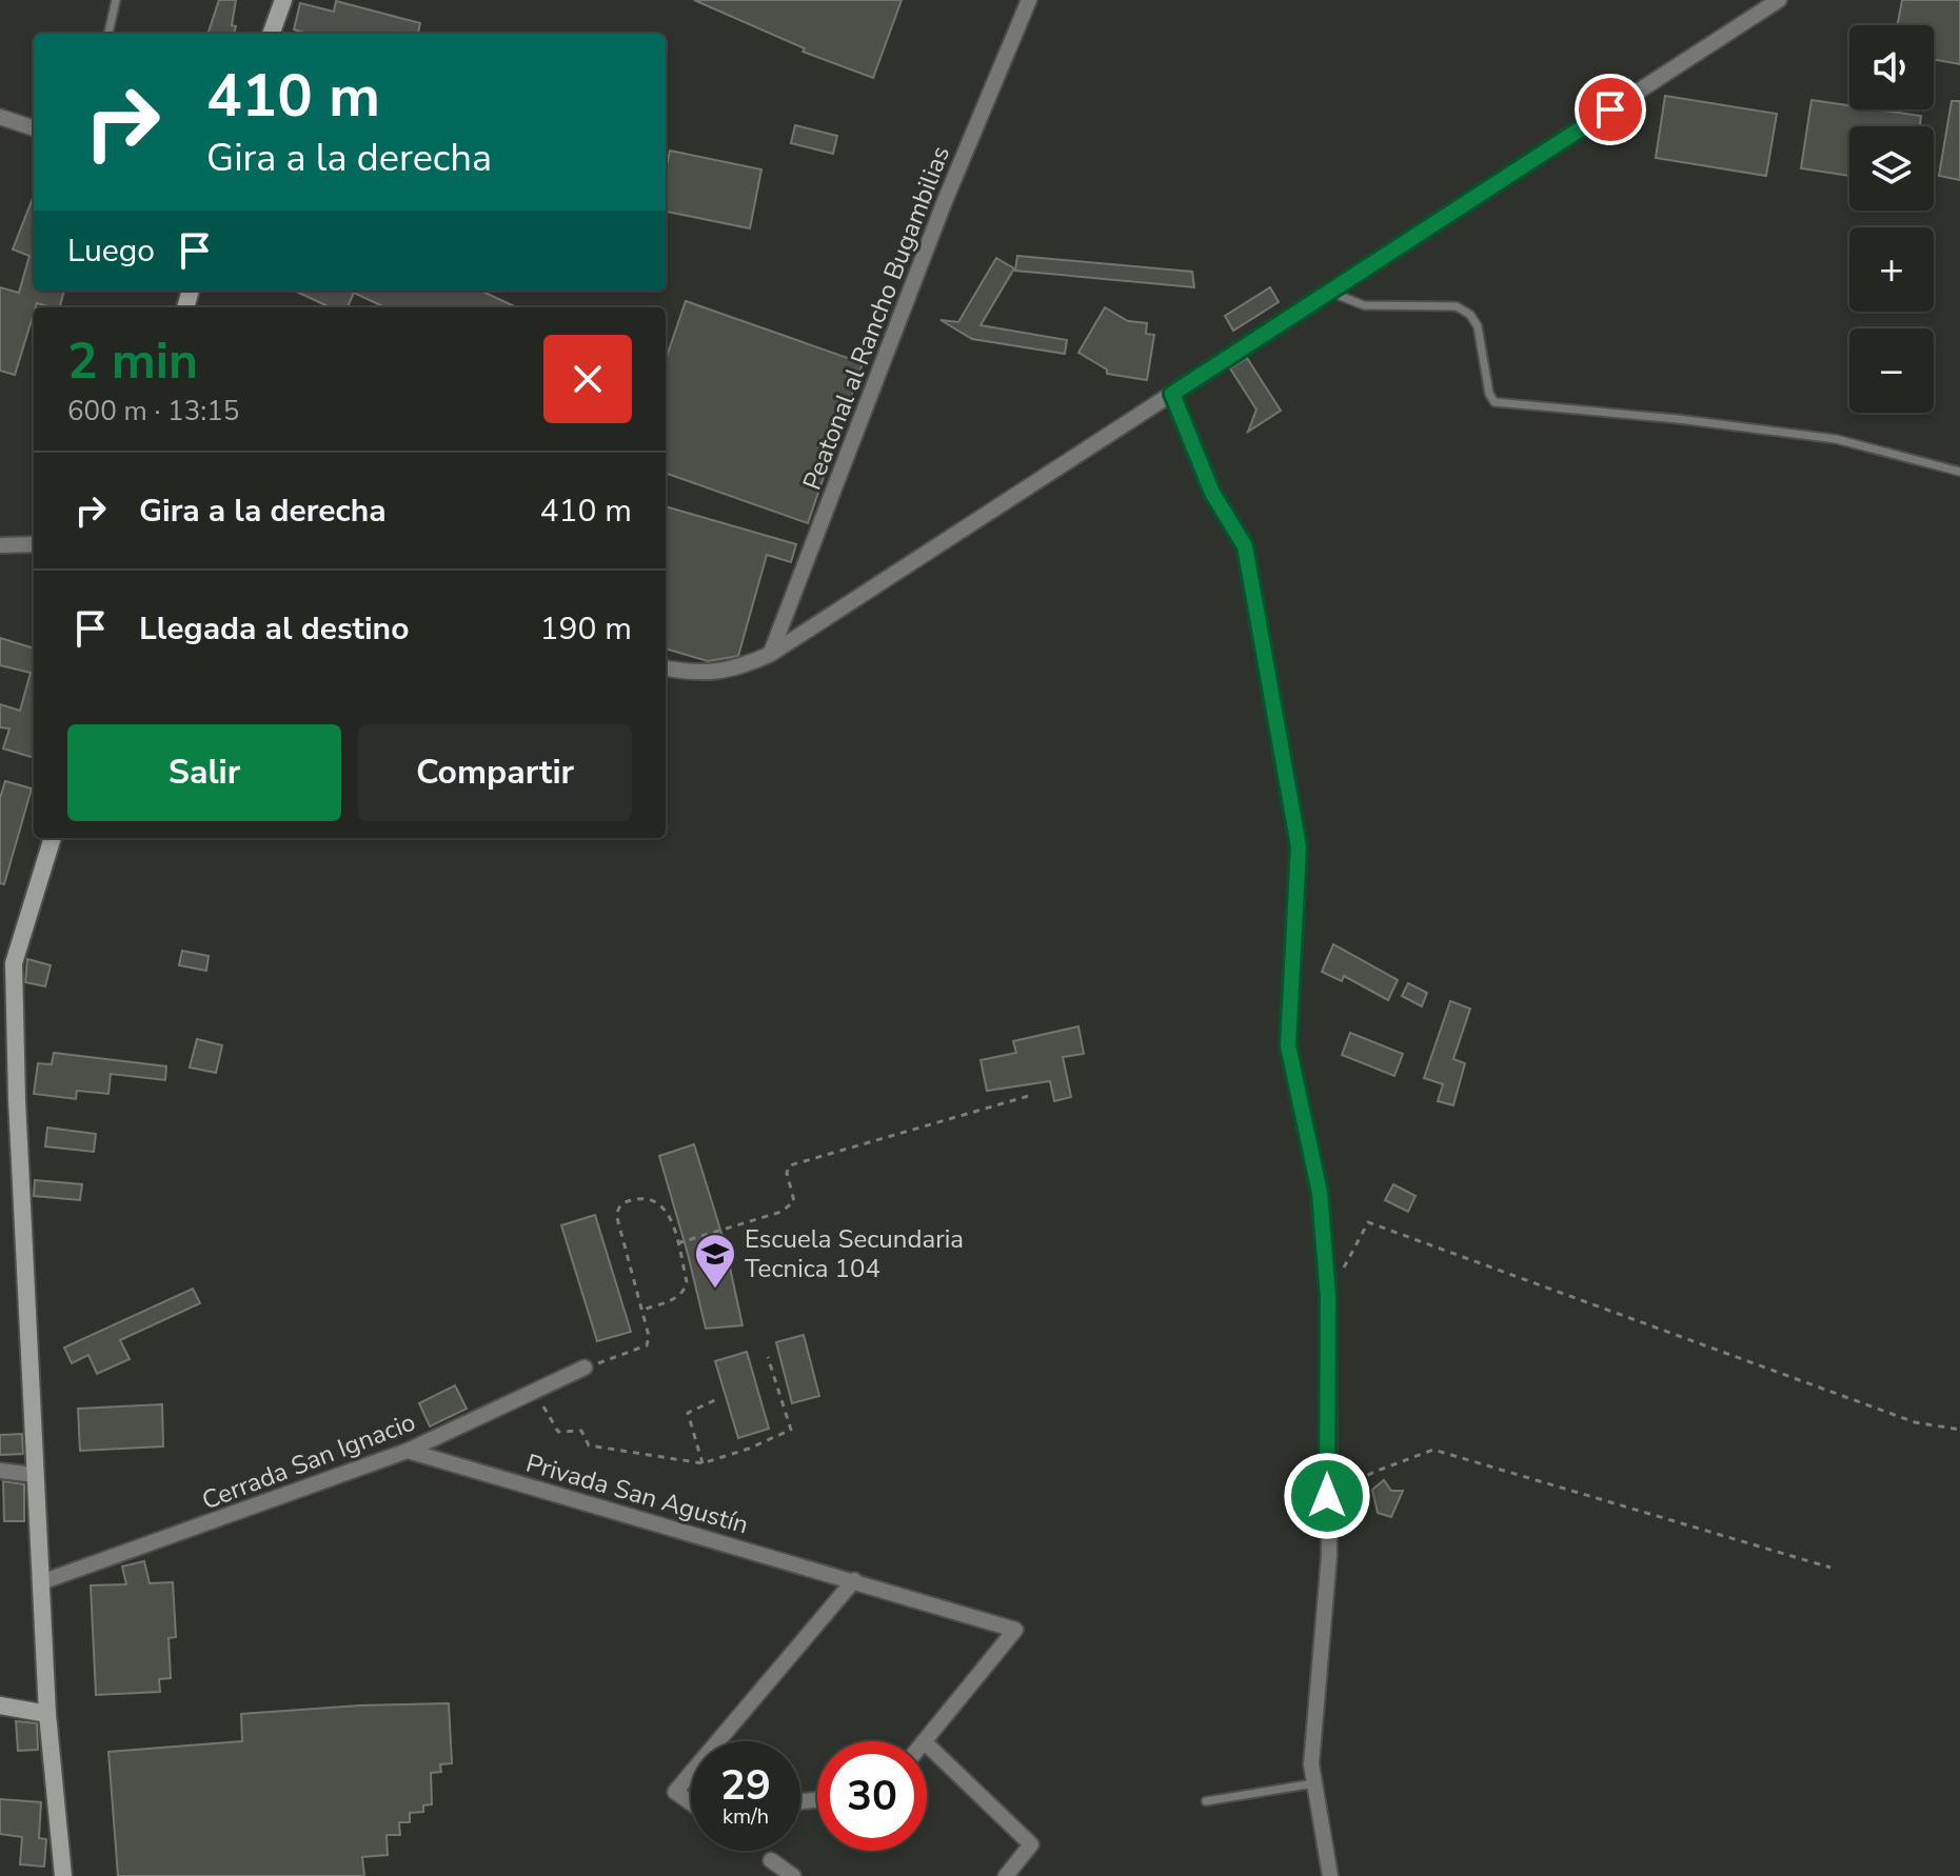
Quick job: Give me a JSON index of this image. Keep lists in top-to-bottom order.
{
  "streets": {
    "street": ["Peatonal al Rancho Bugambilias", "Cerrada San Ignacio", "Privada San Agustín"]
  },
  "crossings": [
    ["Cerrada San Ignacio", "Privada San Agustín"]
  ],
  "places": {
    "school or university": ["Escuela Secundaria Tecnica 104"]
  },
  "page": {
    "map_buttons": ["+", "−"],
    "turn": ["410 m", "Gira a la derecha"],
    "then": "Luego",
    "heading": ["2 min", "600 m · 13:15"],
    "list": [
      {
        "name": "Gira a la derecha",
        "value": "410 m"
      },
      {
        "name": "Llegada al destino",
        "value": "190 m"
      }
    ],
    "buttons": ["Salir", "Compartir"],
    "speed": "29 km/h",
    "limit": "30"
  }
}
